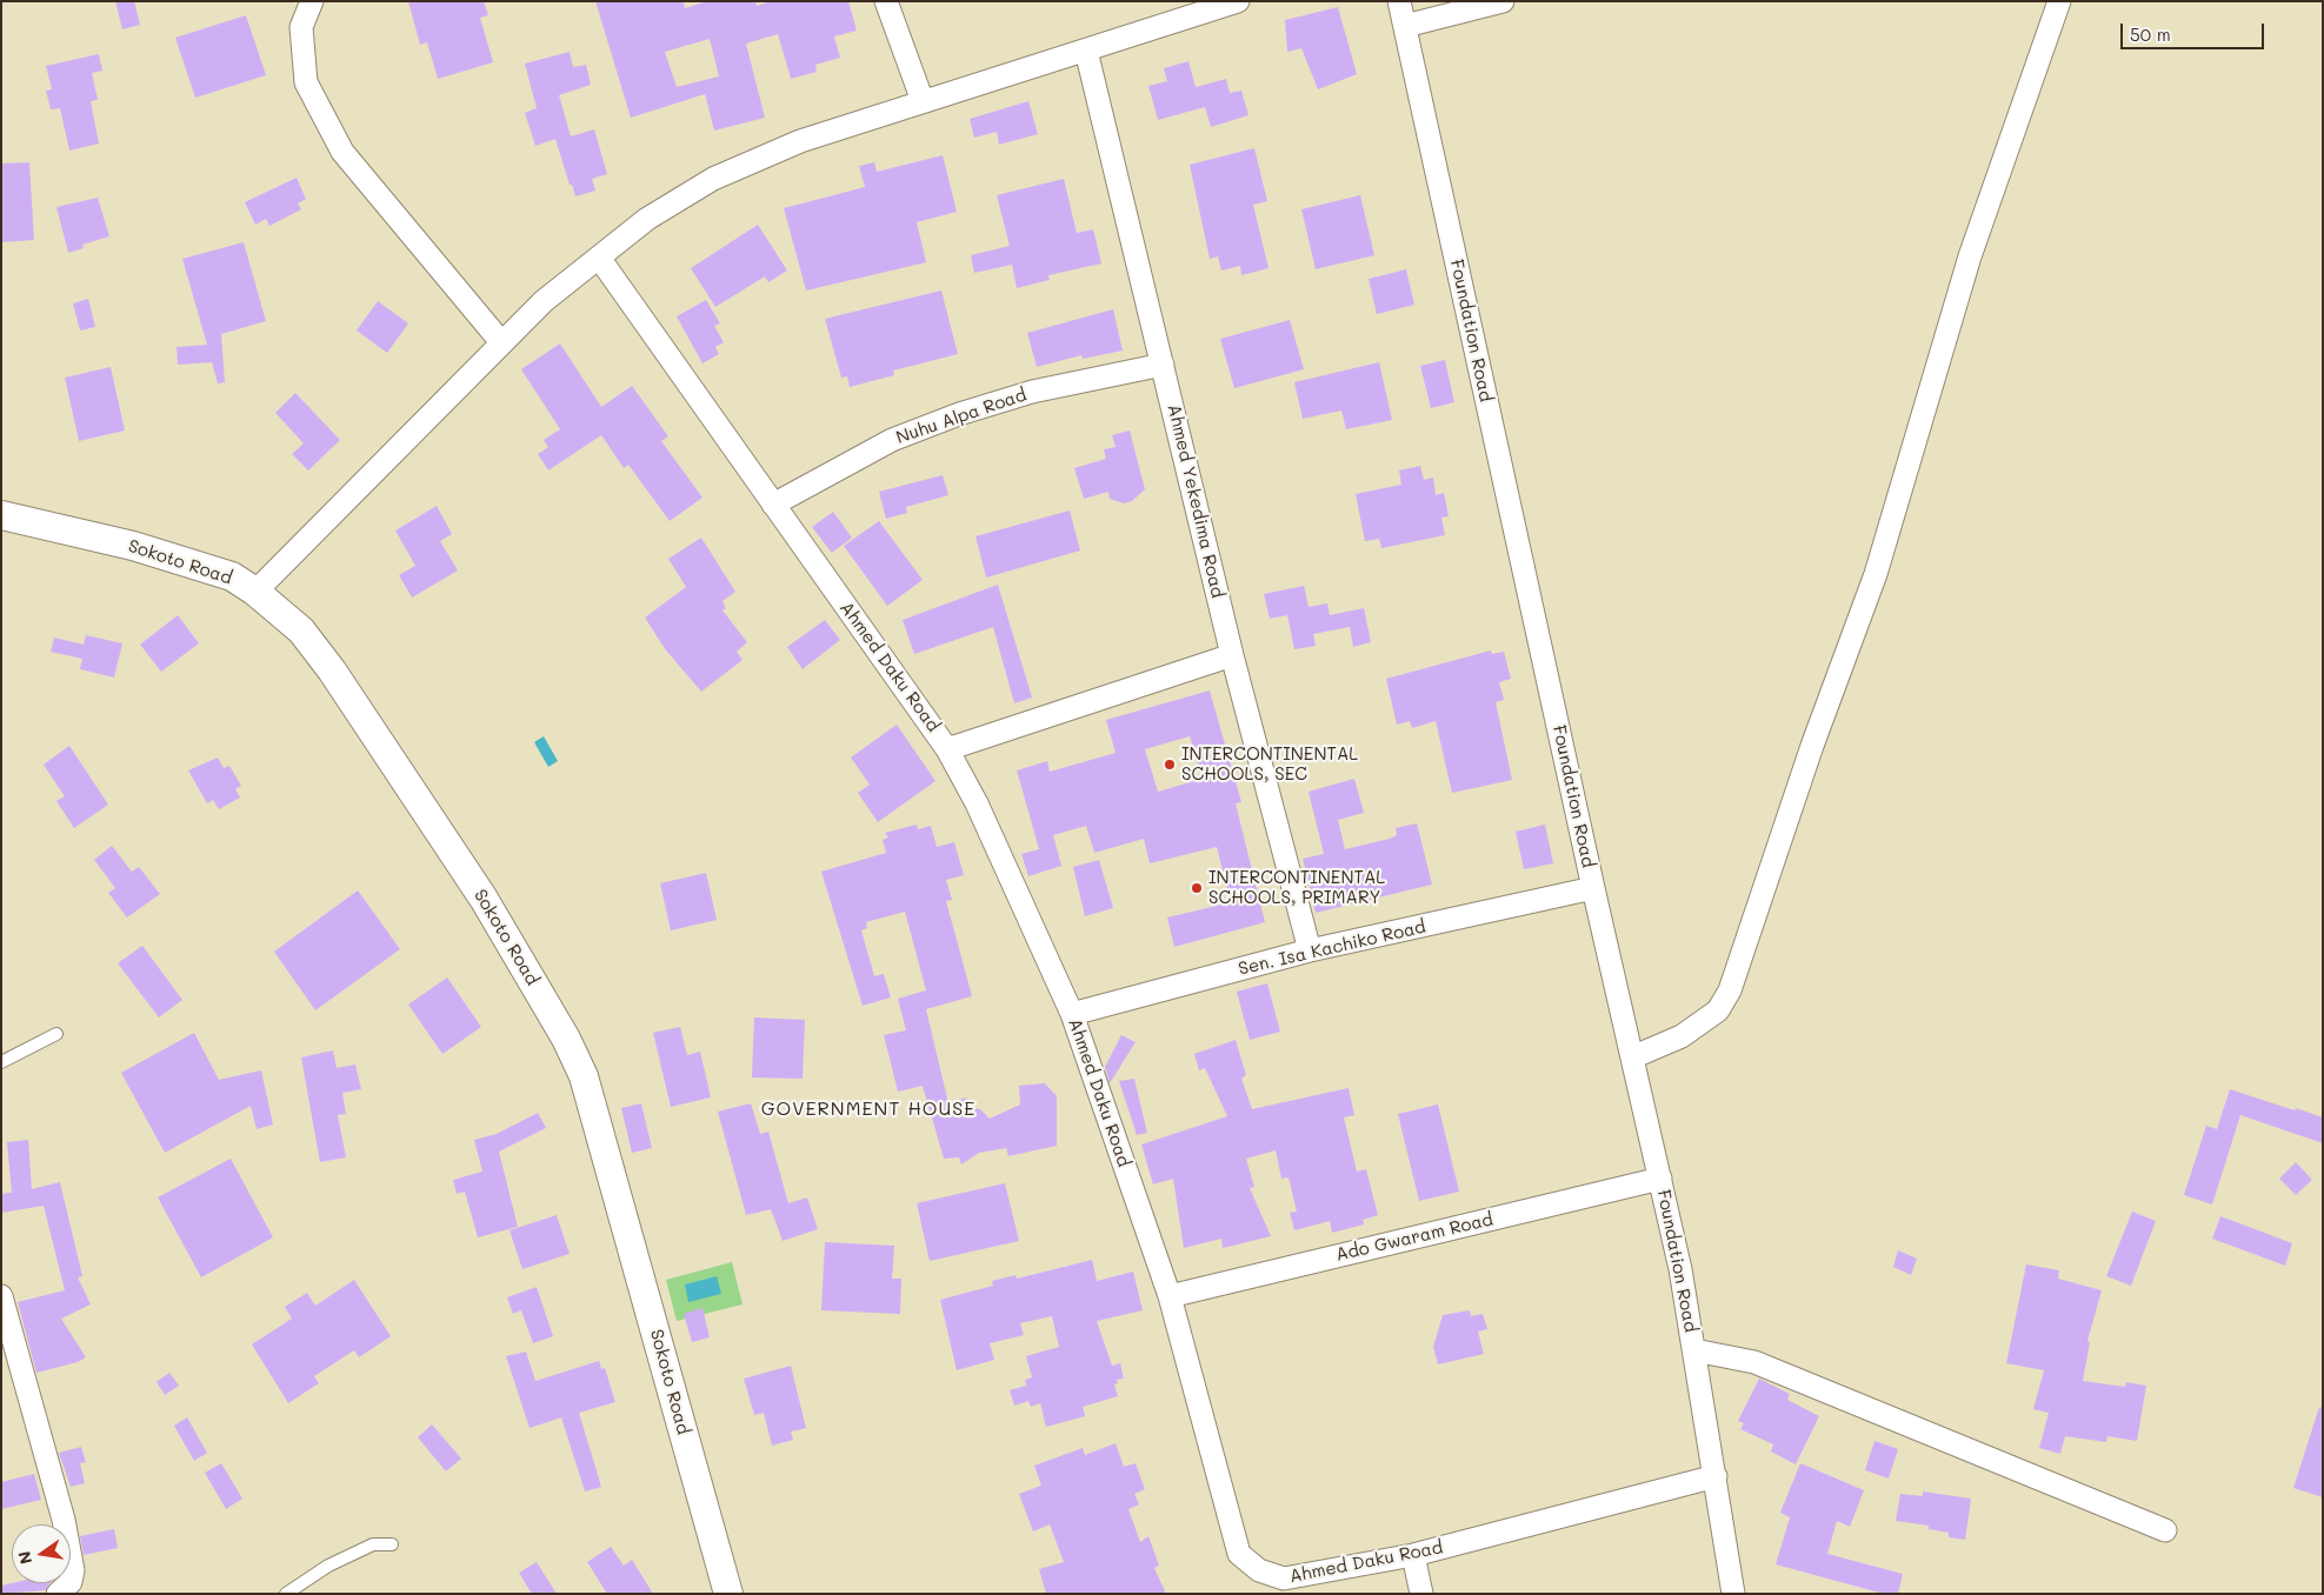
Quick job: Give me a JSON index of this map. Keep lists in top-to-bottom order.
{
  "streets": {
    "street": [
      "Foundation Road",
      "Nuhu Alpa Road",
      "Ahmed Yekedima Road",
      "Sokoto Road",
      "Ahmed Daku Road",
      "Sen. Isa Kachiko Road",
      "Ado Gwaram Road"
    ]
  },
  "crossings": [
    ["Foundation Road", "Ahmed Daku Road"],
    ["Foundation Road", "Sen. Isa Kachiko Road"],
    ["Foundation Road", "Ado Gwaram Road"],
    ["Nuhu Alpa Road", "Ahmed Yekedima Road"],
    ["Nuhu Alpa Road", "Ahmed Daku Road"],
    ["Ahmed Yekedima Road", "Sen. Isa Kachiko Road"],
    ["Ahmed Daku Road", "Sen. Isa Kachiko Road"],
    ["Ahmed Daku Road", "Ado Gwaram Road"]
  ],
  "districts": ["GOVERNMENT HOUSE"],
  "places": ["INTERCONTINENTAL SCHOOLS, SEC", "INTERCONTINENTAL SCHOOLS, PRIMARY"],
  "scale_bar": "50 m",
  "north": "left"
}
